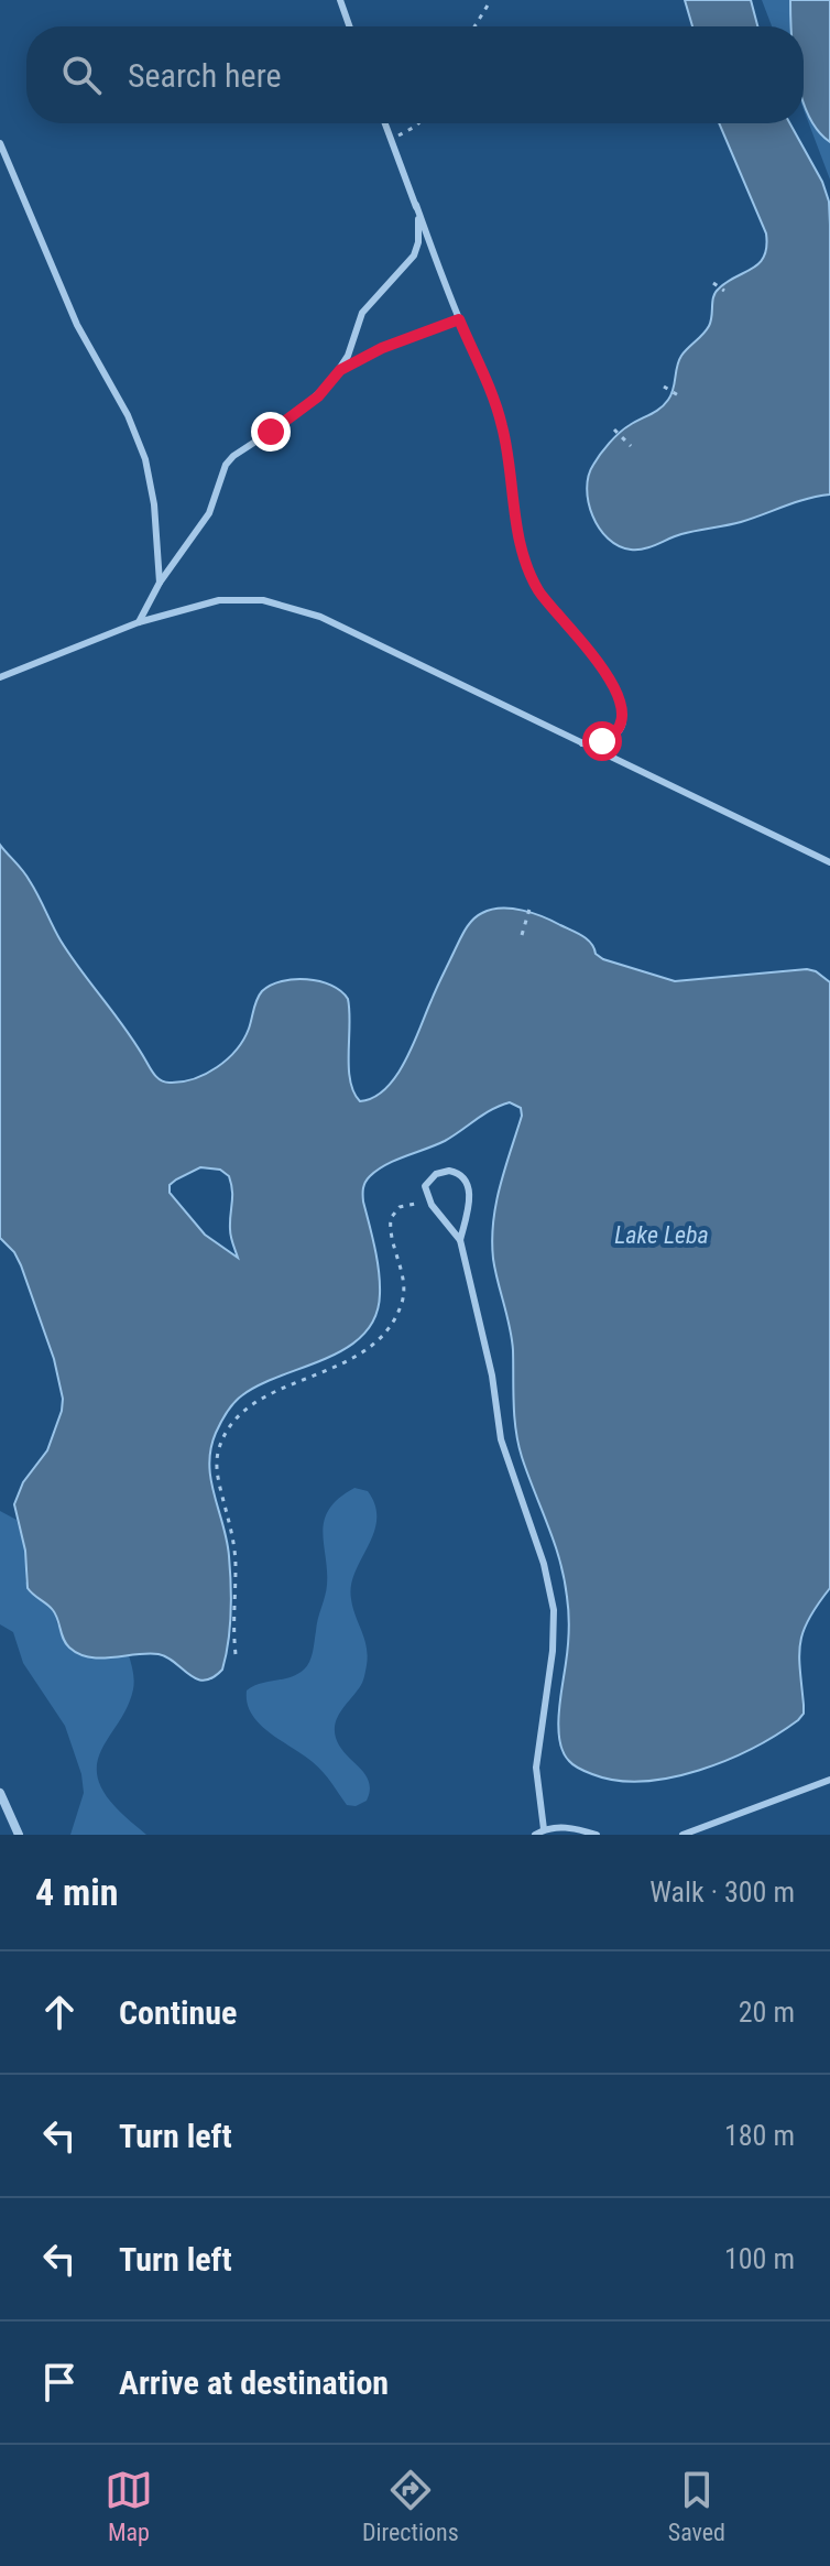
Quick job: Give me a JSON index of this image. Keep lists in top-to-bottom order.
{
  "water": ["Lake Leba"],
  "page": {
    "search": "Search here",
    "heading": ["4 min", "Walk · 300 m"],
    "list": [
      ["Continue", "20 m"],
      ["Turn left", "180 m"],
      ["Turn left", "100 m"],
      "Arrive at destination"
    ],
    "nav": ["Map", "Directions", "Saved"]
  }
}
